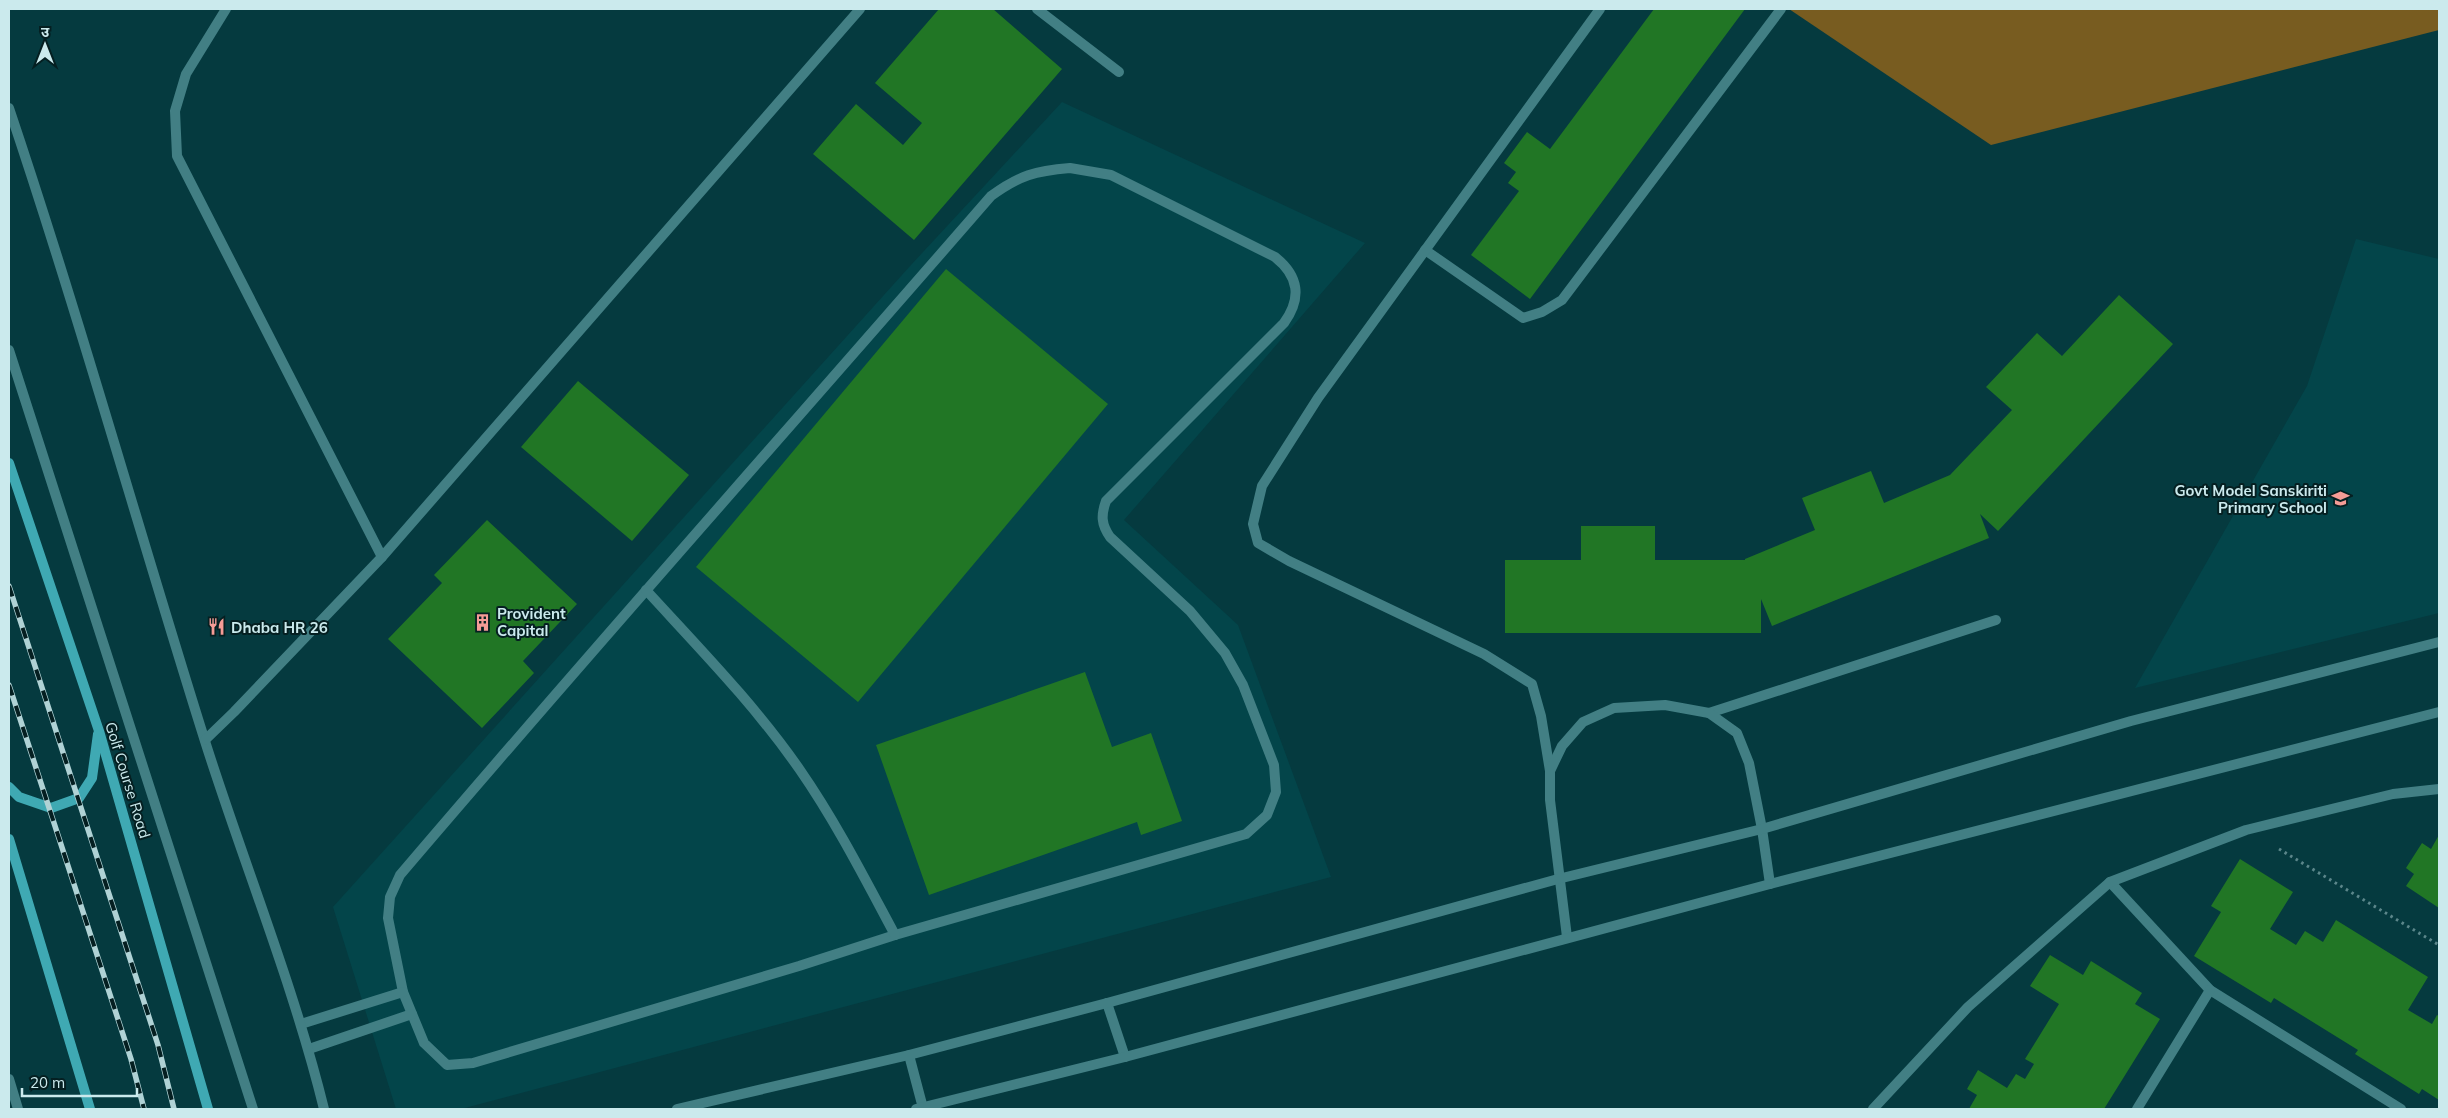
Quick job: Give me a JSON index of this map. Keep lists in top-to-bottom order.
{
  "streets": {
    "main road": ["Golf Course Road"]
  },
  "places": {
    "school or university": ["Govt Model Sanskiriti Primary School"],
    "building": ["Provident Capital"],
    "restaurant": ["Dhaba HR 26"]
  },
  "scale_bar": "20 m",
  "north": "top"
}
